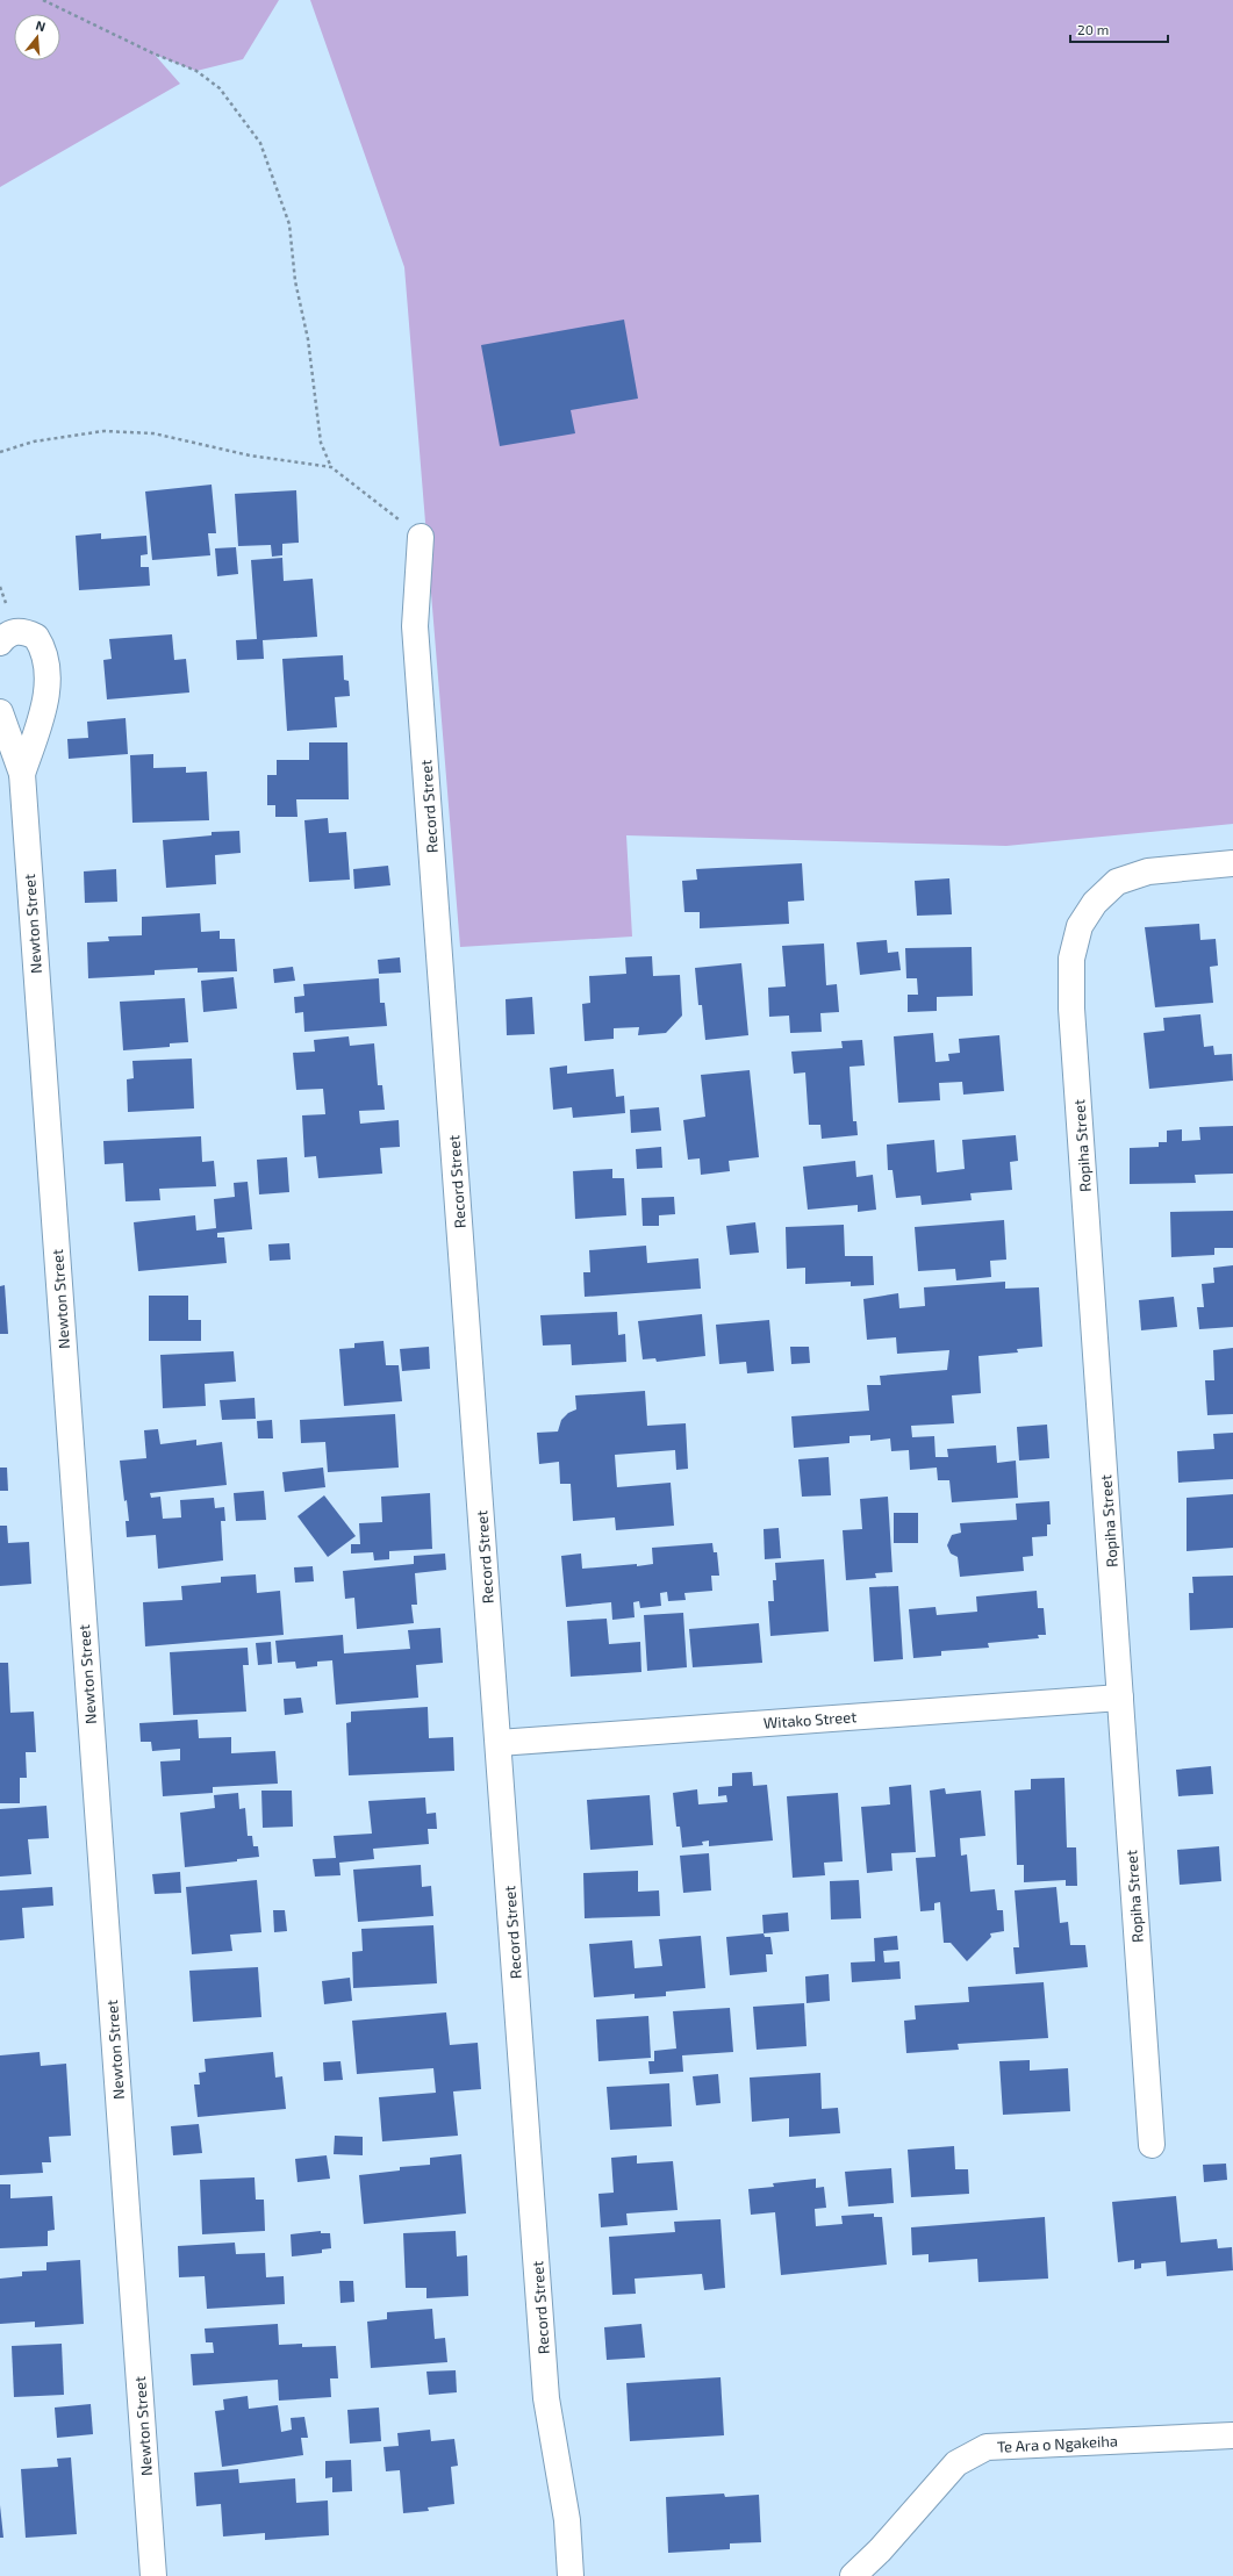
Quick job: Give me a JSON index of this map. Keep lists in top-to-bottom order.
{
  "streets": {
    "street": [
      "Record Street",
      "Newton Street",
      "Ropiha Street",
      "Witako Street",
      "Te Ara o Ngakeiha"
    ]
  },
  "crossings": [
    ["Record Street", "Witako Street"],
    ["Ropiha Street", "Witako Street"]
  ],
  "scale_bar": "20 m",
  "north": "top"
}
